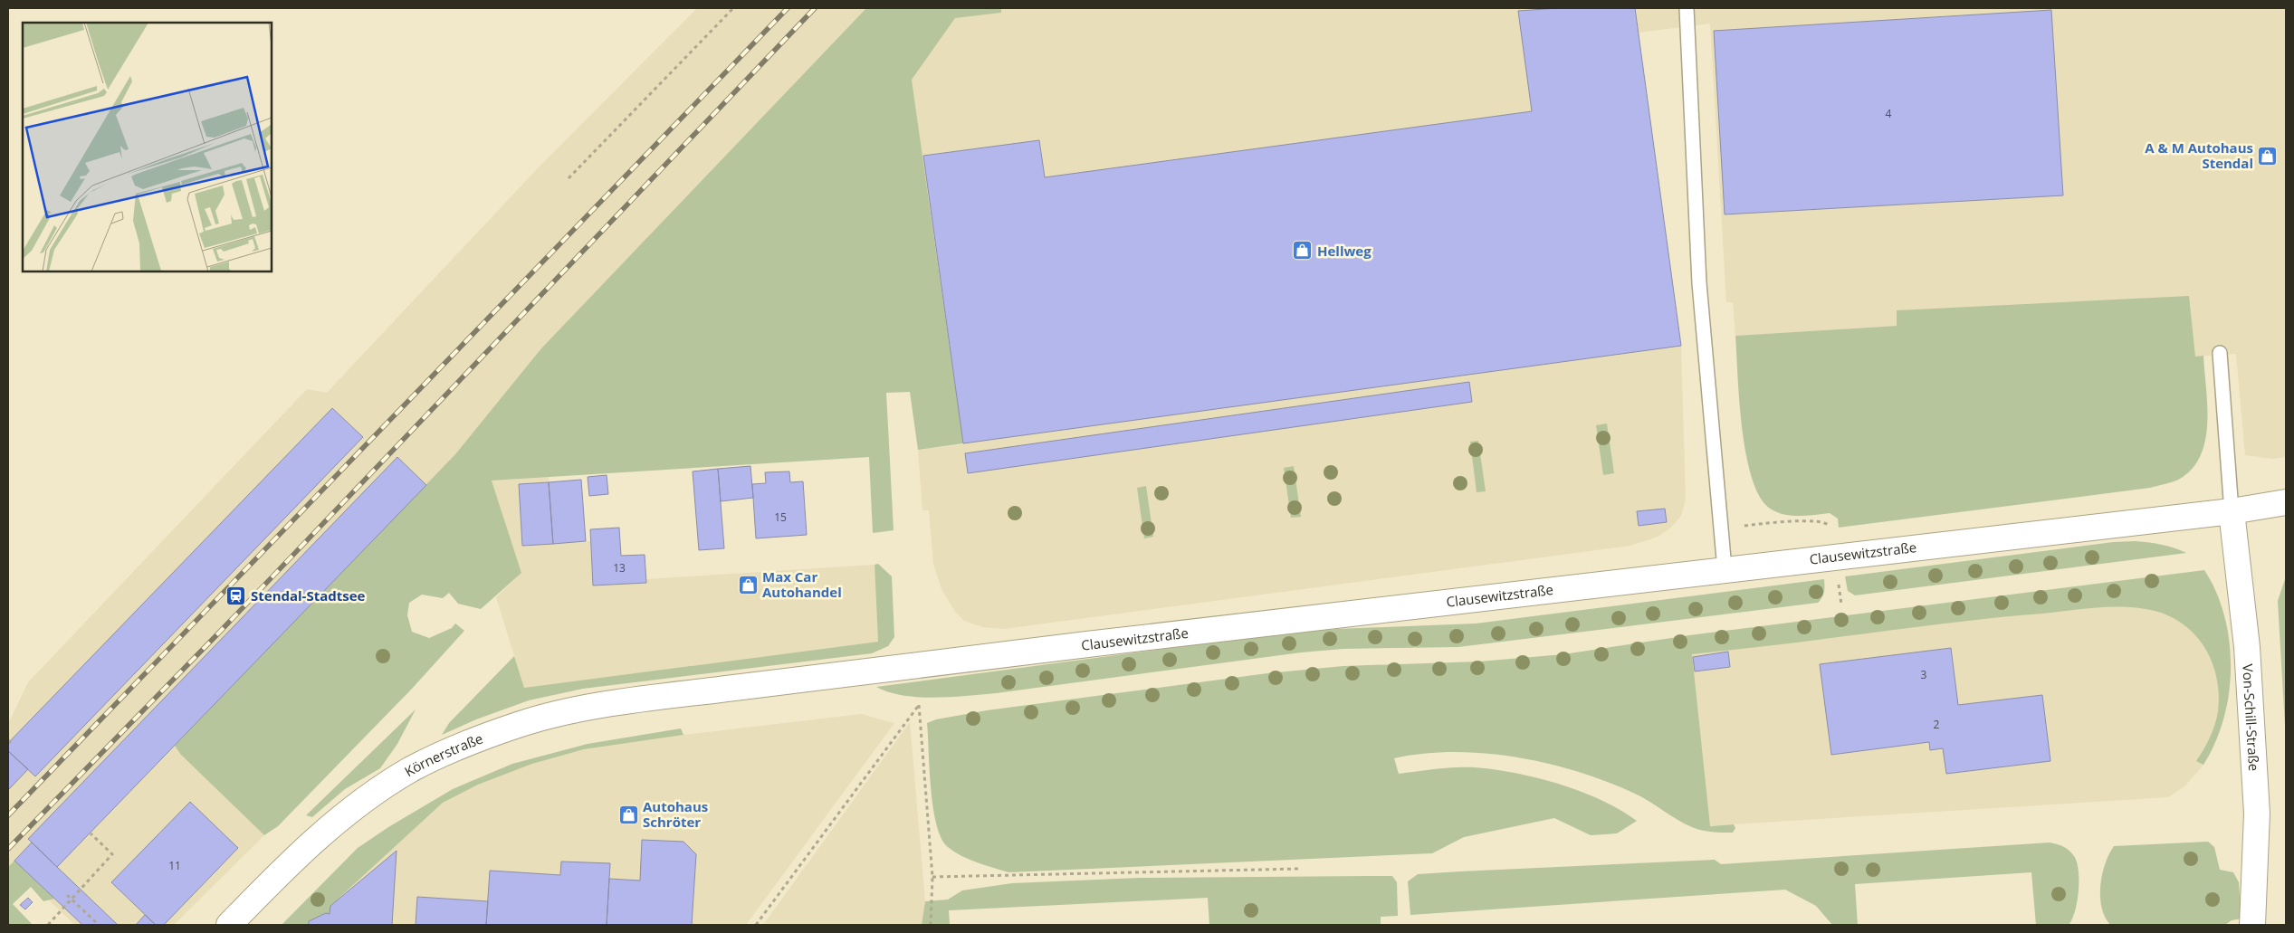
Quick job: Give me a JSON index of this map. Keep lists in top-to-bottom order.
{
  "streets": {
    "street": ["Clausewitzstraße", "Von-Schill-Straße", "Körnerstraße"]
  },
  "crossings": [
    ["Clausewitzstraße", "Von-Schill-Straße"],
    ["Clausewitzstraße", "Körnerstraße"]
  ],
  "places": {
    "shop": [
      "A & M Autohaus Stendal",
      "Hellweg",
      "Max Car Autohandel",
      "Autohaus Schröter"
    ],
    "station": ["Stendal-Stadtsee"]
  },
  "house_numbers": [
    "4",
    "15",
    "13",
    "3",
    "2",
    "11"
  ]
}
